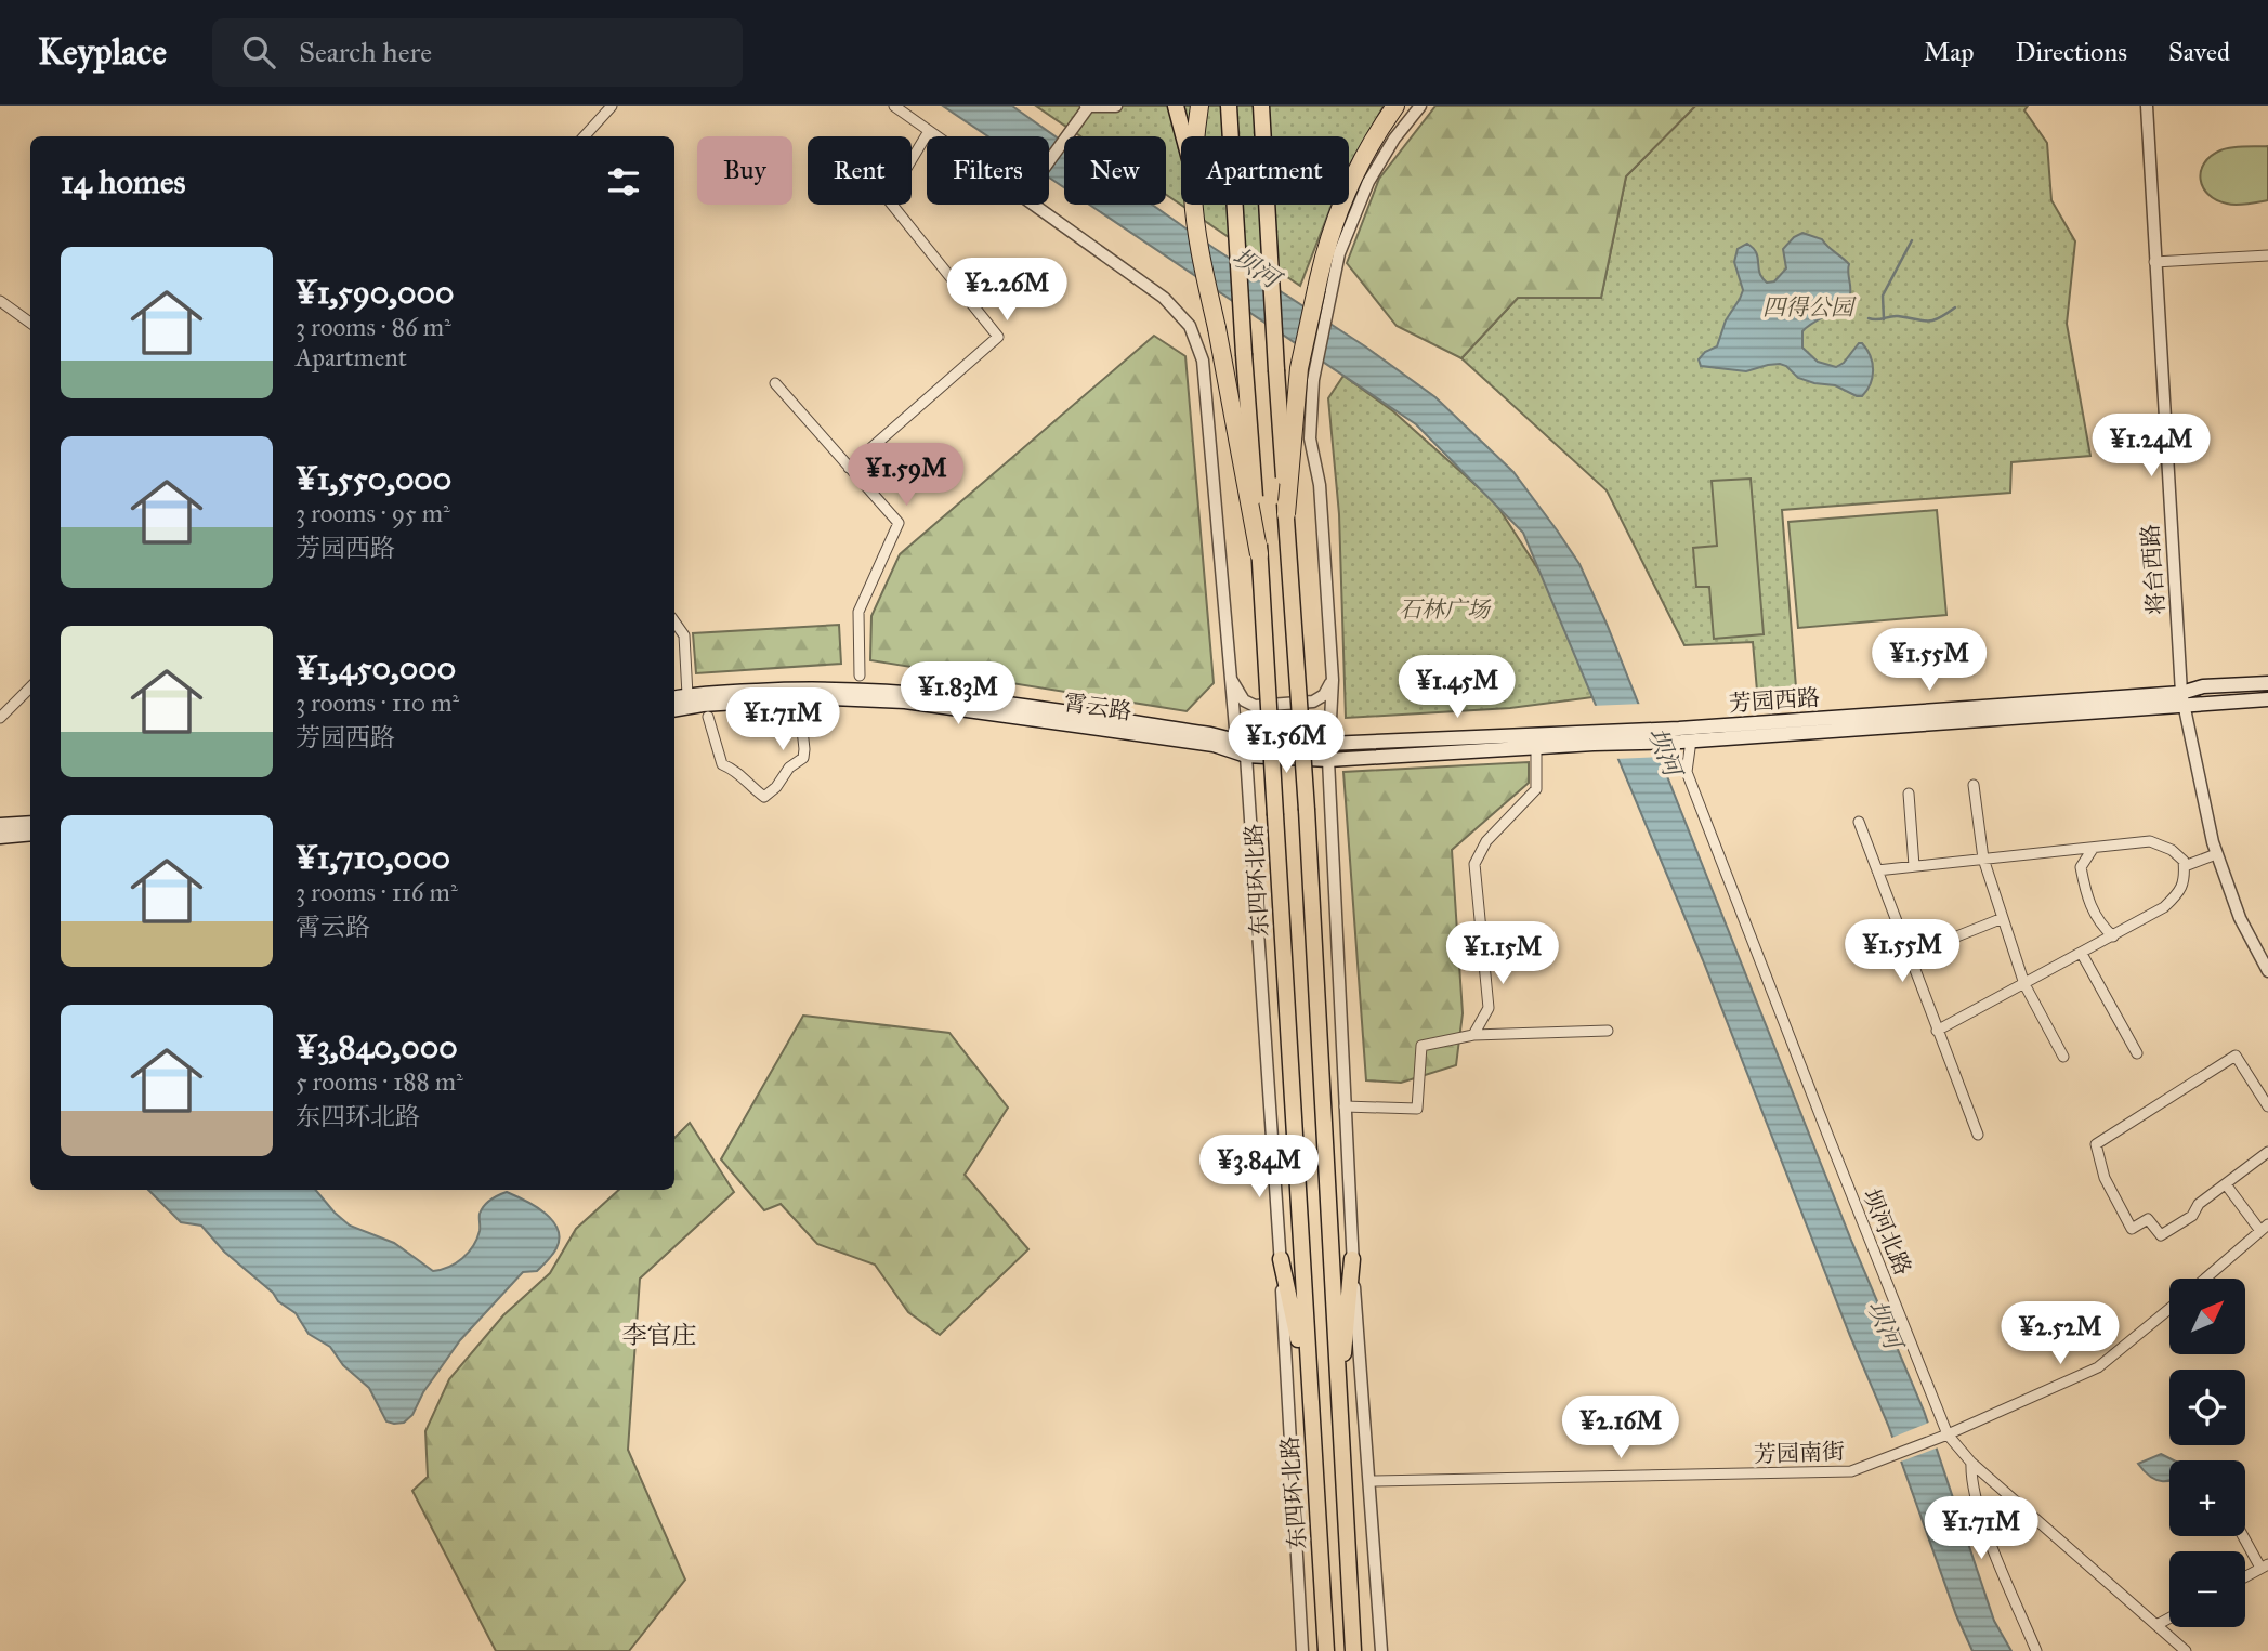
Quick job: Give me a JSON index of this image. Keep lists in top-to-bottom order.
{
  "streets": {
    "highway": ["东四环北路"],
    "main road": ["芳园西路", "霄云路"],
    "street": ["将台西路", "坝河北路", "芳园南街"]
  },
  "crossings": [
    ["将台西路", "芳园西路"],
    ["芳园西路", "霄云路"],
    ["芳园西路", "坝河北路"],
    ["霄云路", "东四环北路"],
    ["坝河北路", "芳园南街"]
  ],
  "districts": ["李官庄"],
  "water": ["坝河"],
  "parks": ["四得公园", "石林广场"],
  "north": "top right",
  "page": {
    "header": "Keyplace",
    "search": "Search here",
    "nav": ["Map", "Directions", "Saved"],
    "chip": [
      "Buy",
      "Rent",
      "Filters",
      "New",
      "Apartment"
    ],
    "heading": "14 homes",
    "list": [
      {
        "name": "¥1,590,000",
        "note": "3 rooms · 86 m² · Apartment"
      },
      {
        "name": "¥1,550,000",
        "note": "3 rooms · 95 m² · 芳园西路"
      },
      {
        "name": "¥1,450,000",
        "note": "3 rooms · 110 m² · 芳园西路"
      },
      {
        "name": "¥1,710,000",
        "note": "3 rooms · 116 m² · 霄云路"
      },
      {
        "name": "¥3,840,000",
        "note": "5 rooms · 188 m² · 东四环北路"
      }
    ],
    "price": [
      "¥2.26M",
      "¥1.24M",
      "¥1.59M",
      "¥1.55M",
      "¥1.45M",
      "¥1.83M",
      "¥1.71M",
      "¥1.56M",
      "¥1.55M",
      "¥1.15M",
      "¥3.84M",
      "¥2.52M",
      "¥2.16M",
      "¥1.71M"
    ],
    "map_buttons": ["+", "−"]
  }
}
